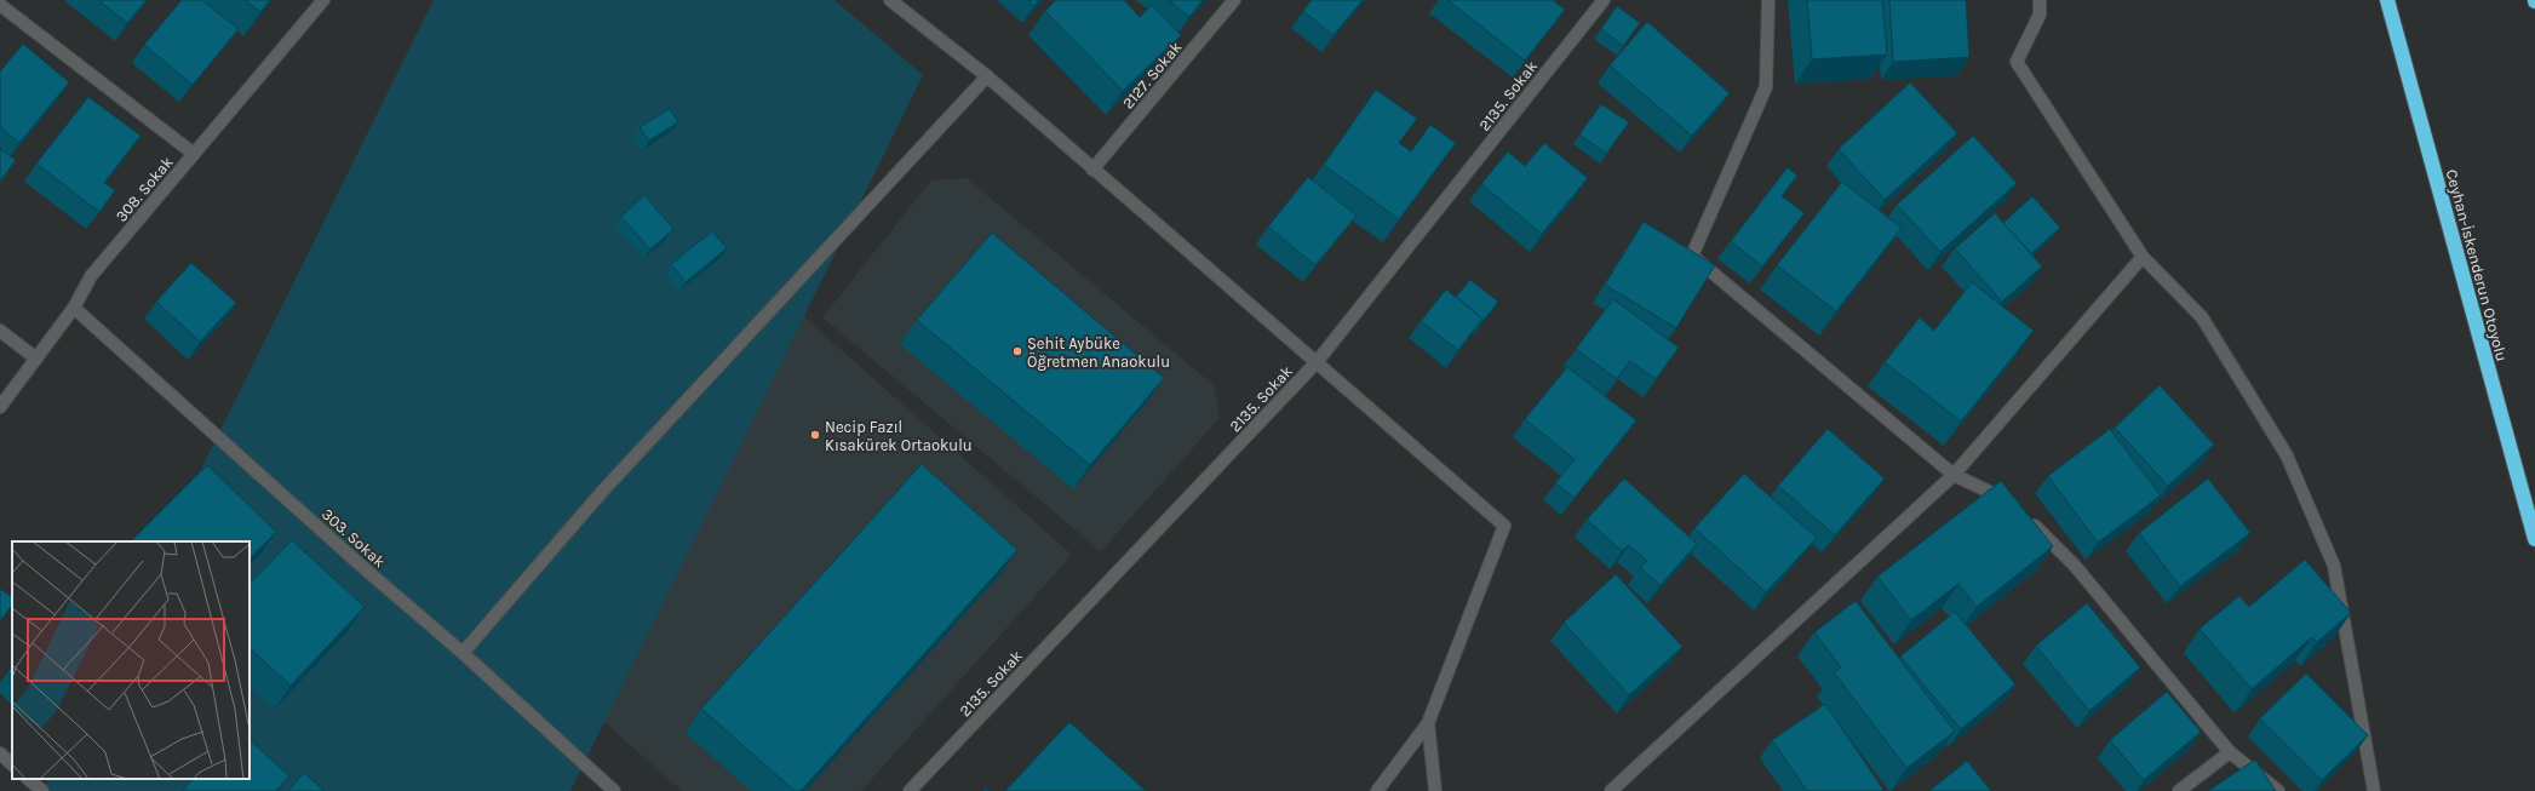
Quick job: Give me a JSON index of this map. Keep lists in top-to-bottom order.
{
  "streets": {
    "highway": ["Ceyhan-İskenderun Otoyolu"],
    "street": [
      "2127. Sokak",
      "2135. Sokak",
      "308. Sokak",
      "303. Sokak"
    ]
  },
  "crossings": [
    ["308. Sokak", "303. Sokak"]
  ],
  "places": ["Şehit Aybüke Öğretmen Anaokulu", "Necip Fazıl Kısakürek Ortaokulu"]
}
